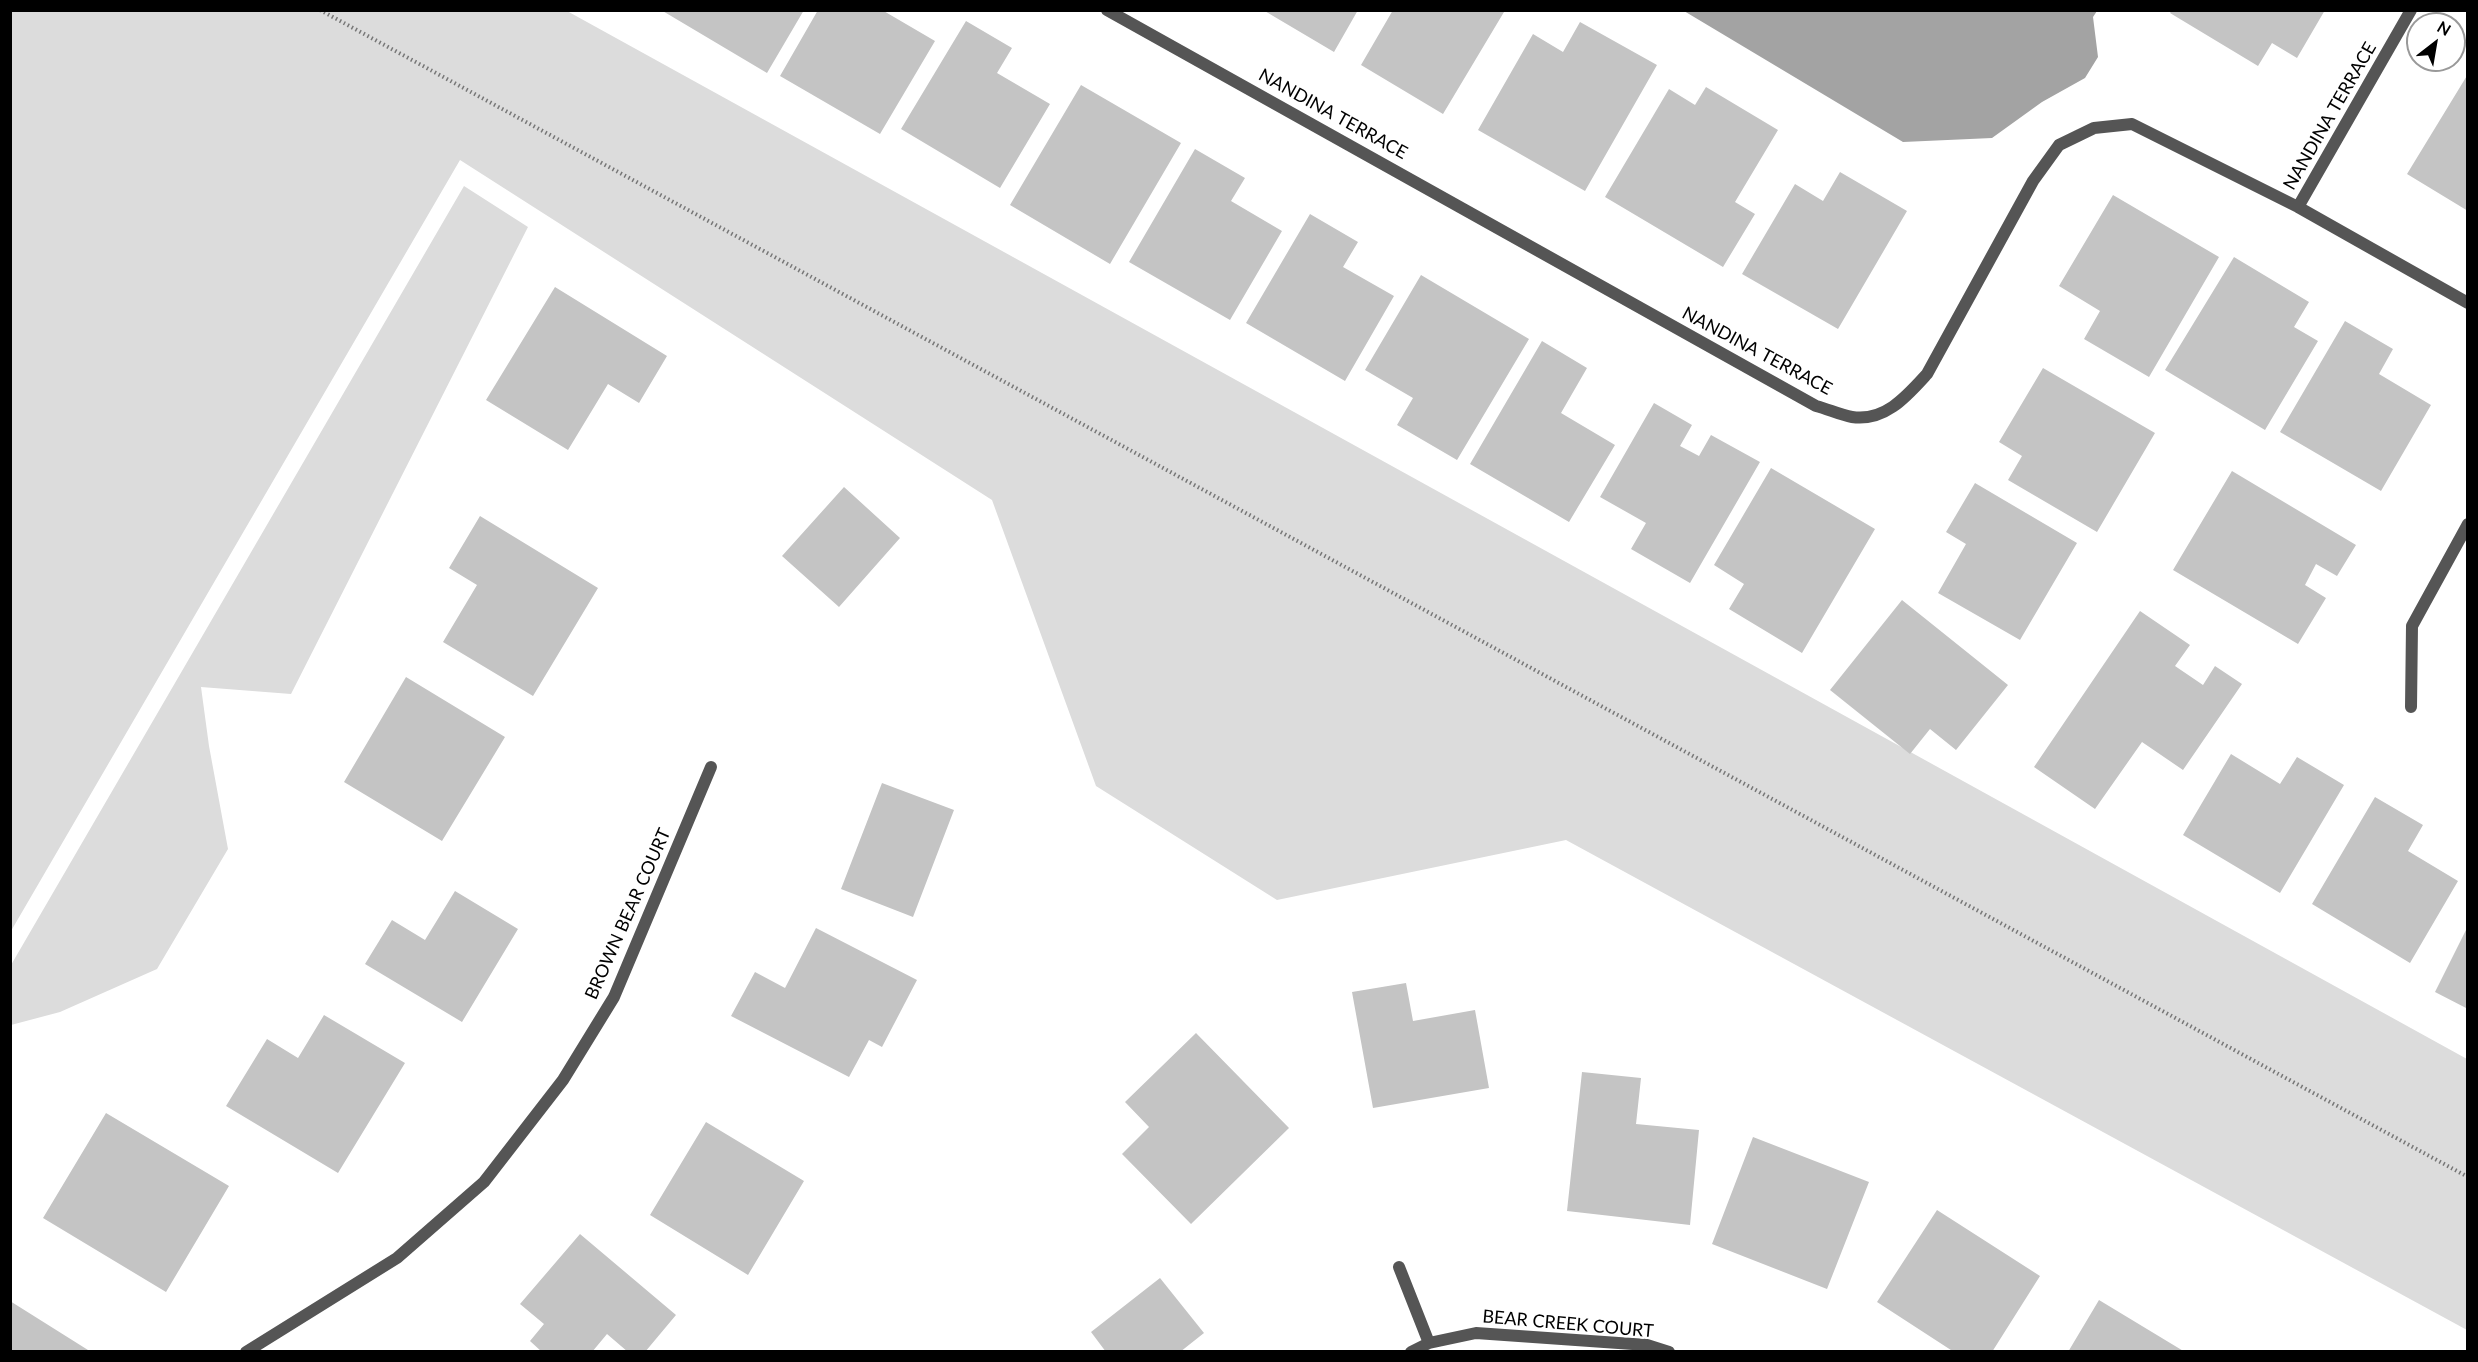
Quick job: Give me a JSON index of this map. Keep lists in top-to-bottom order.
{
  "streets": {
    "street": ["NANDINA TERRACE", "BROWN BEAR COURT", "BEAR CREEK COURT"]
  },
  "north": "top right"
}
